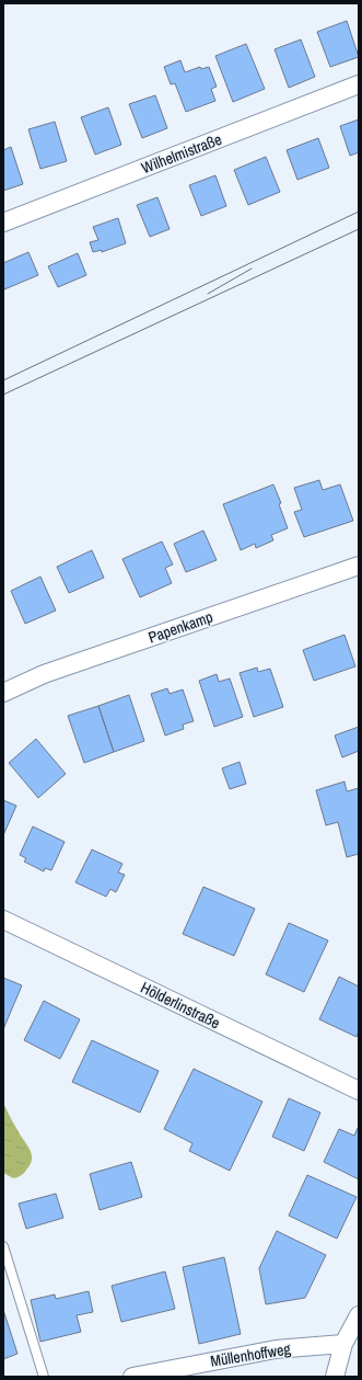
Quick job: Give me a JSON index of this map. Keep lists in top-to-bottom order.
{
  "streets": {
    "street": [
      "Wilhelmistraße",
      "Papenkamp",
      "Hölderlinstraße",
      "Müllenhoffweg"
    ]
  }
}
